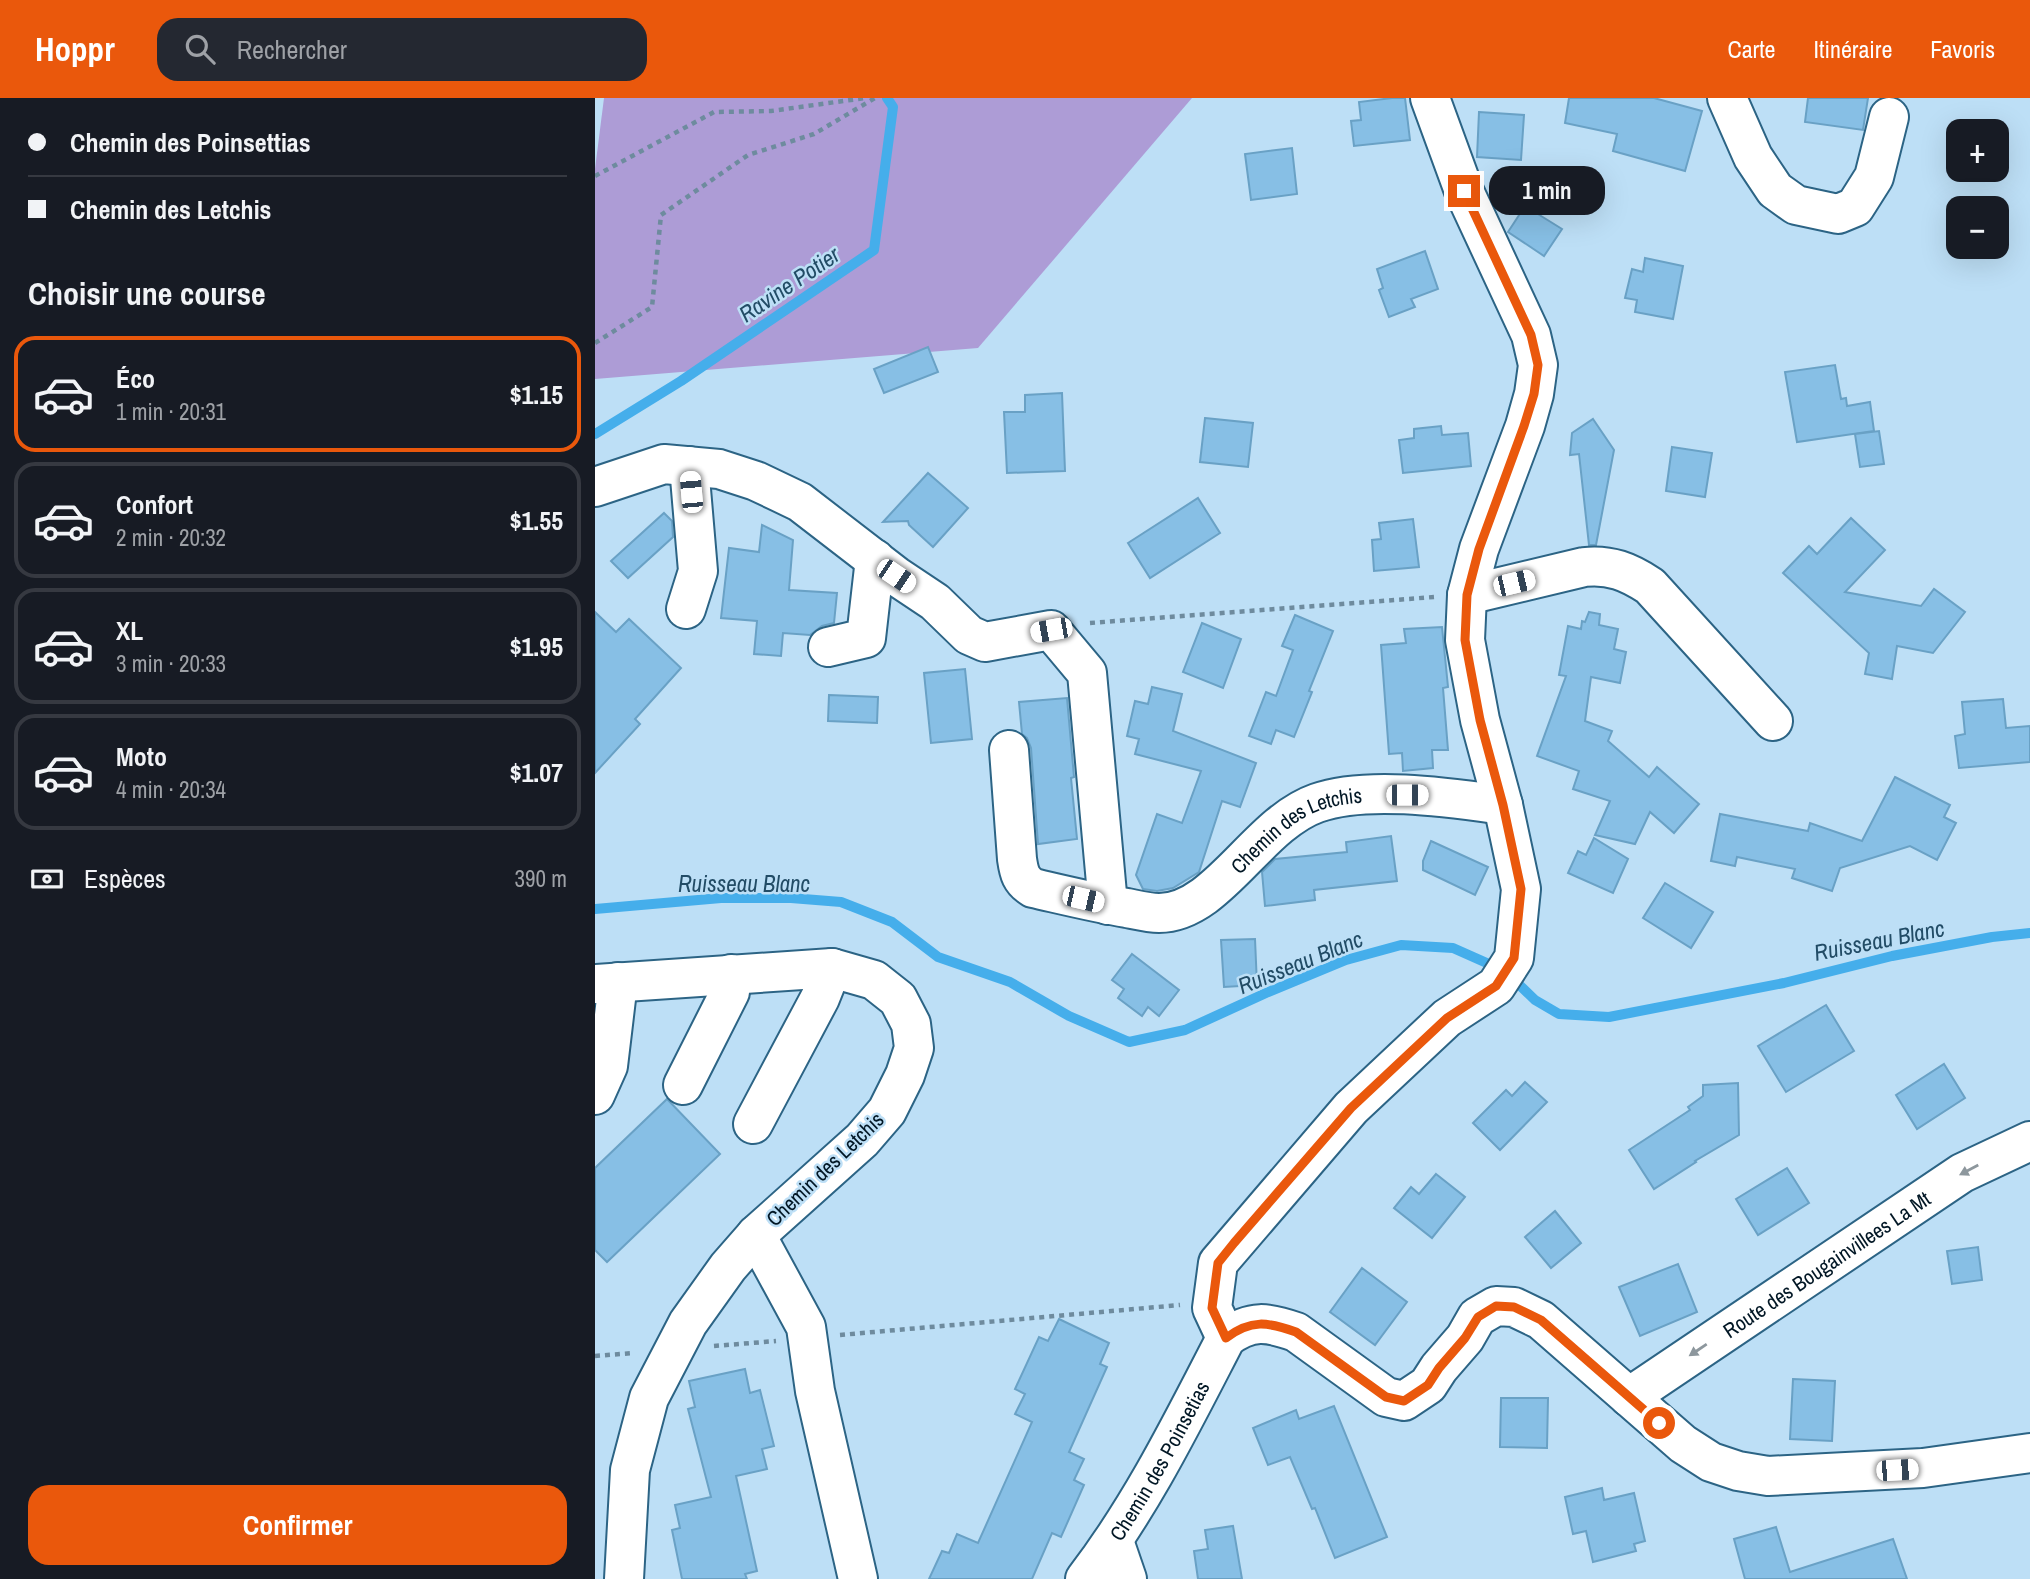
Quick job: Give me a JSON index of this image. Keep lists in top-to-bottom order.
{
  "streets": {
    "street": ["Chemin des Letchis", "Route des Bougainvillees La Mt", "Chemin des Poinsetias"]
  },
  "one_way": ["Route des Bougainvillees La Mt"],
  "water": ["Ravine Potier", "Ruisseau Blanc"],
  "page": {
    "header": "Hoppr",
    "search": "Rechercher",
    "nav": ["Carte", "Itinéraire", "Favoris"],
    "banner": ["Chemin des Poinsettias", "Chemin des Letchis"],
    "map_buttons": ["+", "−"],
    "bubble": "1 min",
    "heading": "Choisir une course",
    "list": [
      {
        "name": "Éco",
        "note": "1 min · 20:31",
        "value": "$1.15"
      },
      {
        "name": "Confort",
        "note": "2 min · 20:32",
        "value": "$1.55"
      },
      {
        "name": "XL",
        "note": "3 min · 20:33",
        "value": "$1.95"
      },
      {
        "name": "Moto",
        "note": "4 min · 20:34",
        "value": "$1.07"
      }
    ],
    "pay": ["Espèces", "390 m"],
    "buttons": "Confirmer"
  }
}
